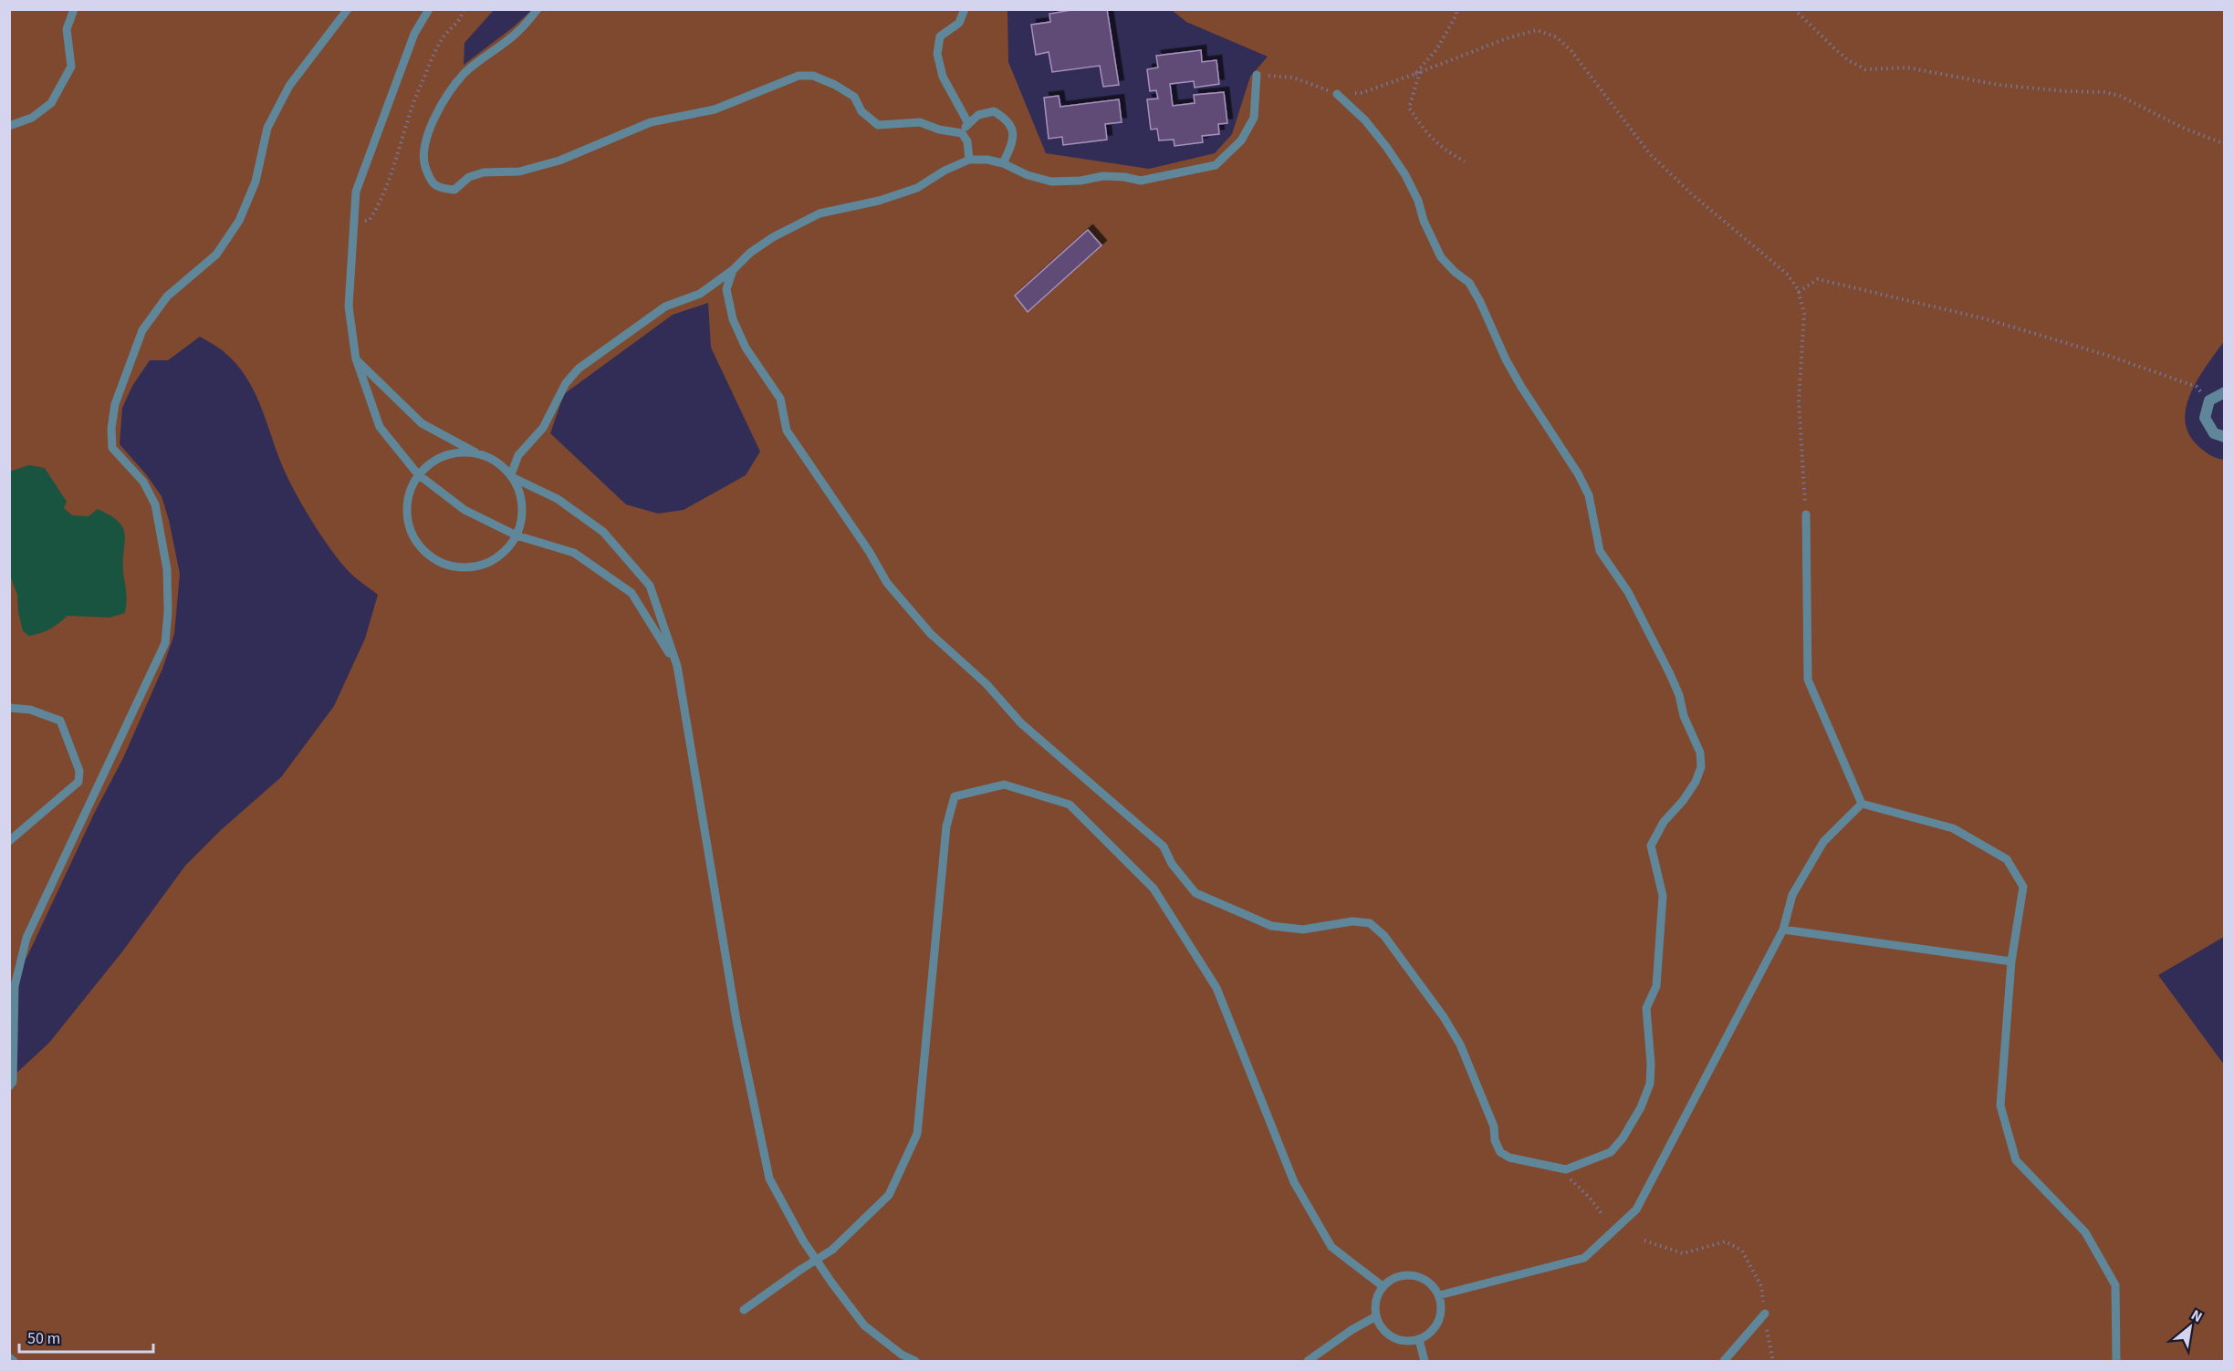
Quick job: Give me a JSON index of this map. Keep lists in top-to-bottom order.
{
  "scale_bar": "50 m",
  "north": "top right"
}
